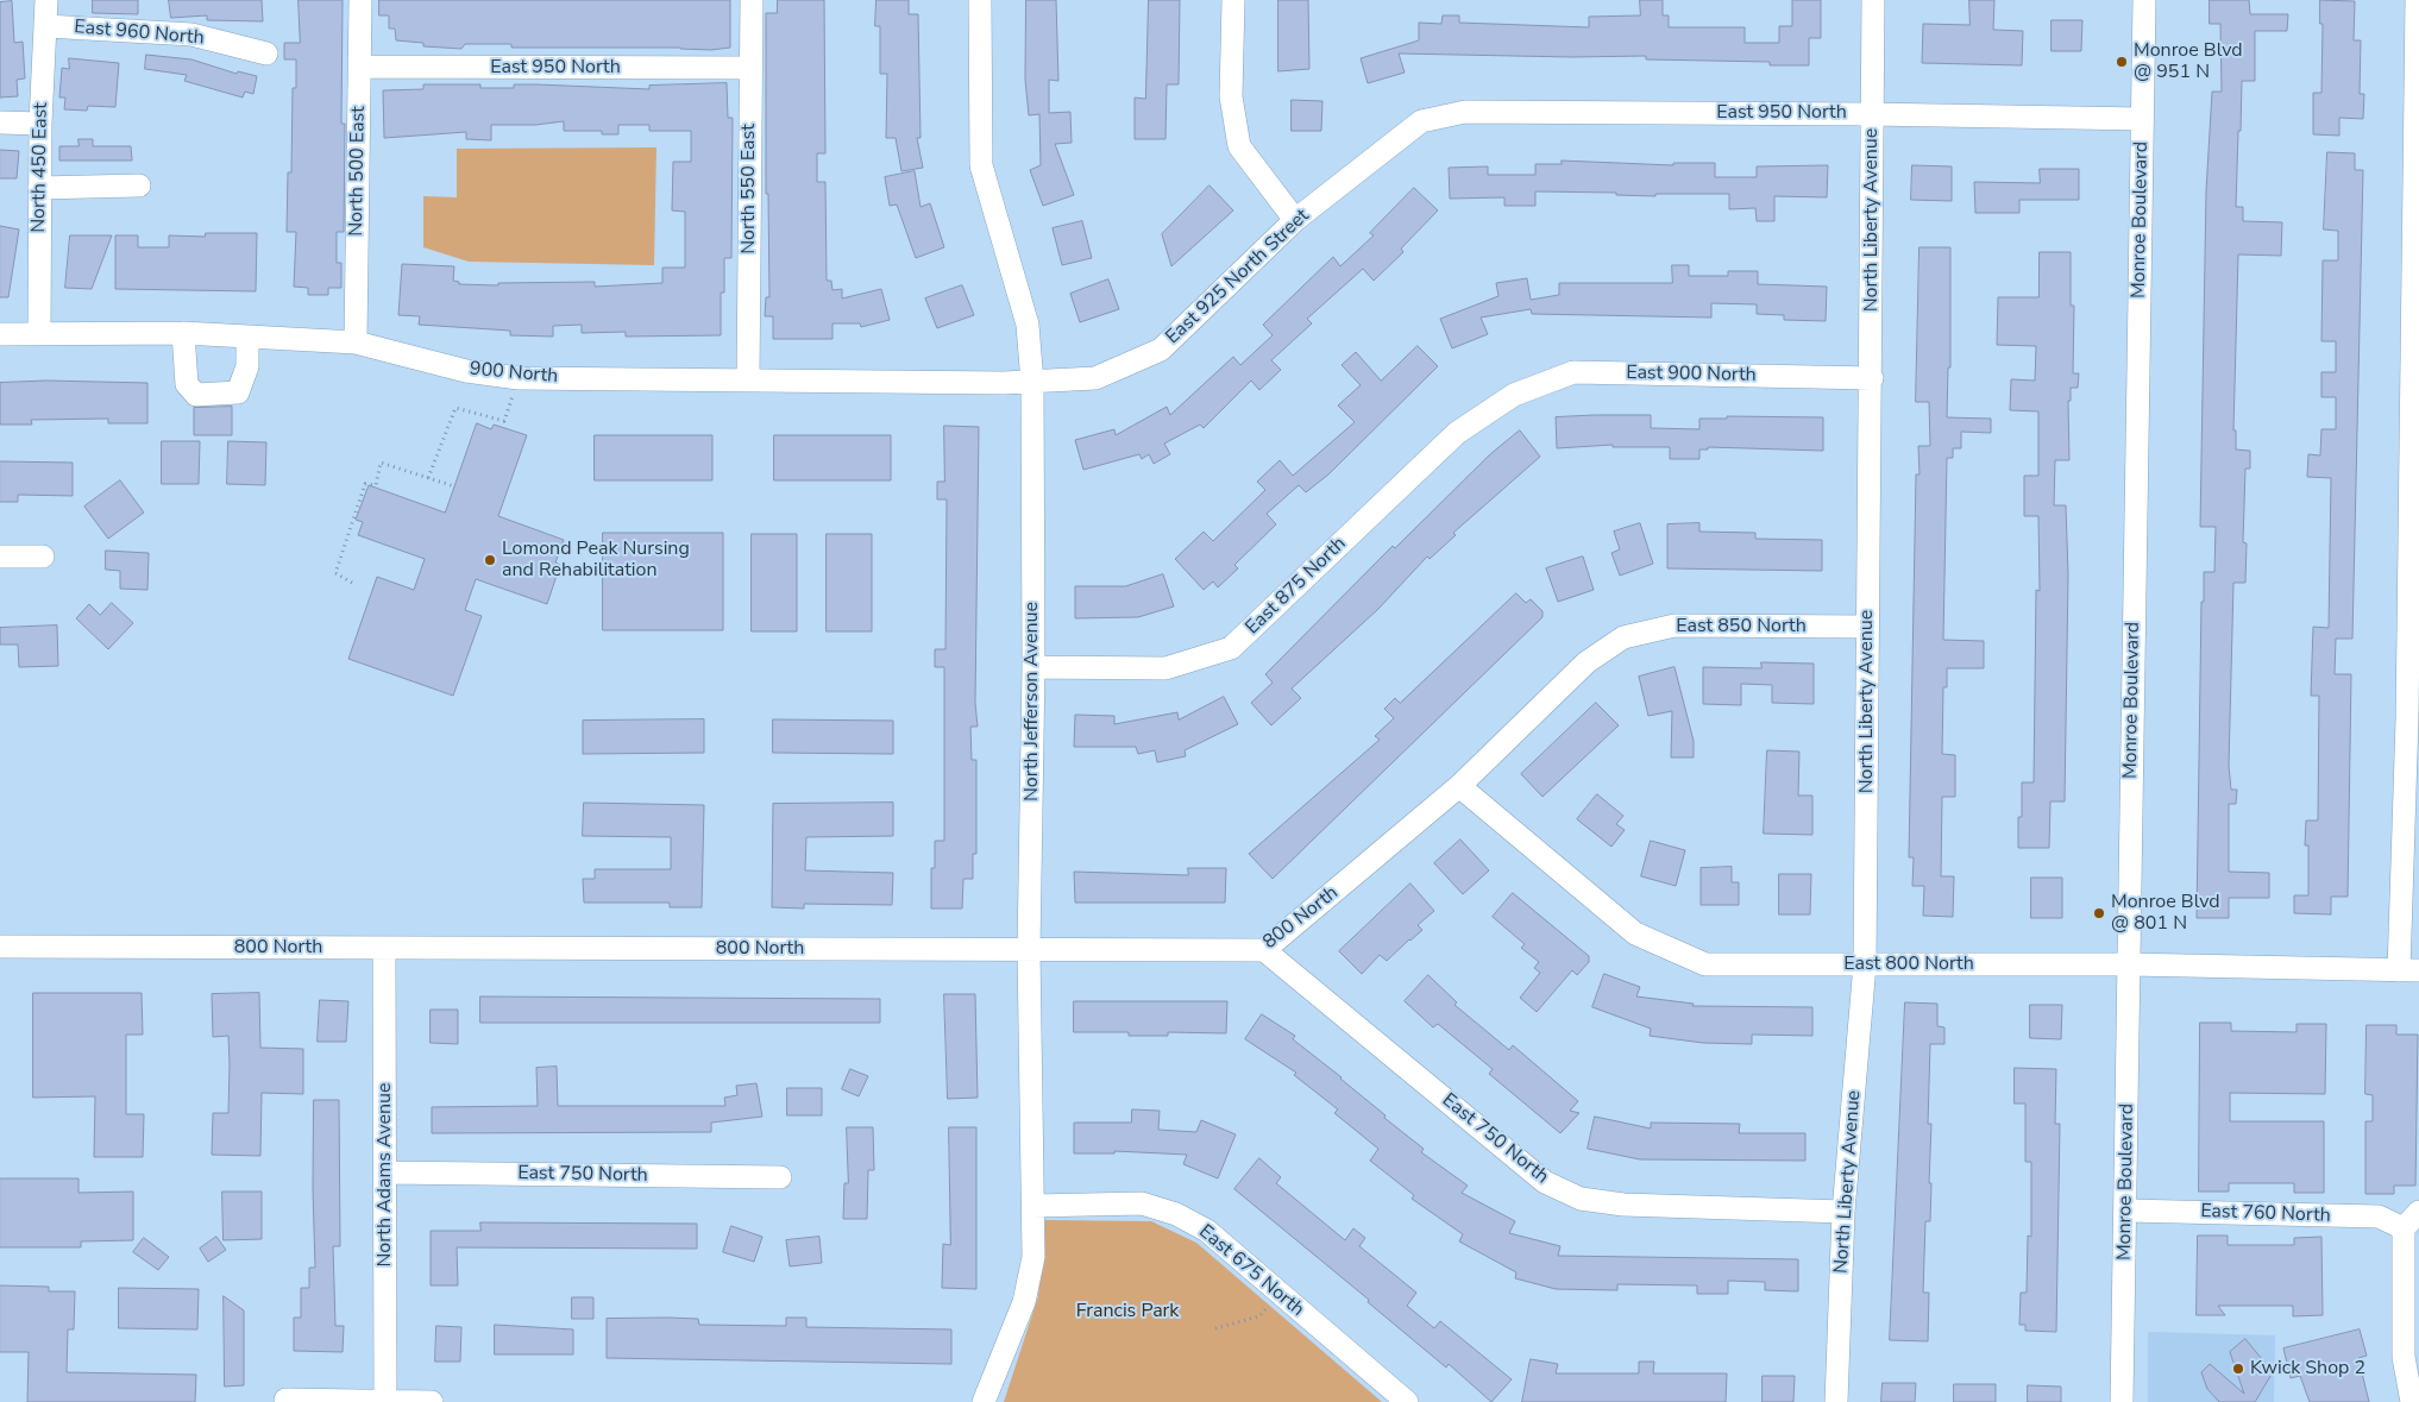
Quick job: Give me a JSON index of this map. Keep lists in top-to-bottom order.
{
  "streets": {
    "street": [
      "East 960 North",
      "East 950 North",
      "North 450 East",
      "North 500 East",
      "North 550 East",
      "North Liberty Avenue",
      "Monroe Boulevard",
      "East 925 North Street",
      "900 North",
      "East 900 North",
      "East 875 North",
      "East 850 North",
      "North Jefferson Avenue",
      "800 North",
      "East 800 North",
      "East 750 North",
      "North Adams Avenue",
      "East 760 North",
      "East 675 North"
    ]
  },
  "crossings": [
    ["East 960 North", "North 450 East"],
    ["East 950 North", "North 500 East"],
    ["East 950 North", "North 550 East"],
    ["East 950 North", "North Liberty Avenue"],
    ["East 950 North", "Monroe Boulevard"],
    ["East 950 North", "East 925 North Street"],
    ["North 450 East", "900 North"],
    ["North 500 East", "900 North"],
    ["North 550 East", "900 North"],
    ["North Liberty Avenue", "East 900 North"],
    ["North Liberty Avenue", "East 850 North"],
    ["North Liberty Avenue", "East 800 North"],
    ["North Liberty Avenue", "East 750 North"],
    ["Monroe Boulevard", "East 800 North"],
    ["Monroe Boulevard", "East 760 North"],
    ["East 925 North Street", "900 North"],
    ["East 925 North Street", "North Jefferson Avenue"],
    ["900 North", "North Jefferson Avenue"],
    ["East 900 North", "East 875 North"],
    ["East 875 North", "North Jefferson Avenue"],
    ["East 850 North", "800 North"],
    ["East 850 North", "East 800 North"],
    ["North Jefferson Avenue", "800 North"],
    ["North Jefferson Avenue", "East 675 North"],
    ["800 North", "East 800 North"],
    ["800 North", "East 750 North"],
    ["800 North", "North Adams Avenue"],
    ["East 750 North", "North Adams Avenue"]
  ],
  "parks": ["Francis Park"],
  "places": [
    "Monroe Blvd @ 951 N",
    "Lomond Peak Nursing and Rehabilitation",
    "Monroe Blvd @ 801 N",
    "Kwick Shop 2"
  ]
}
